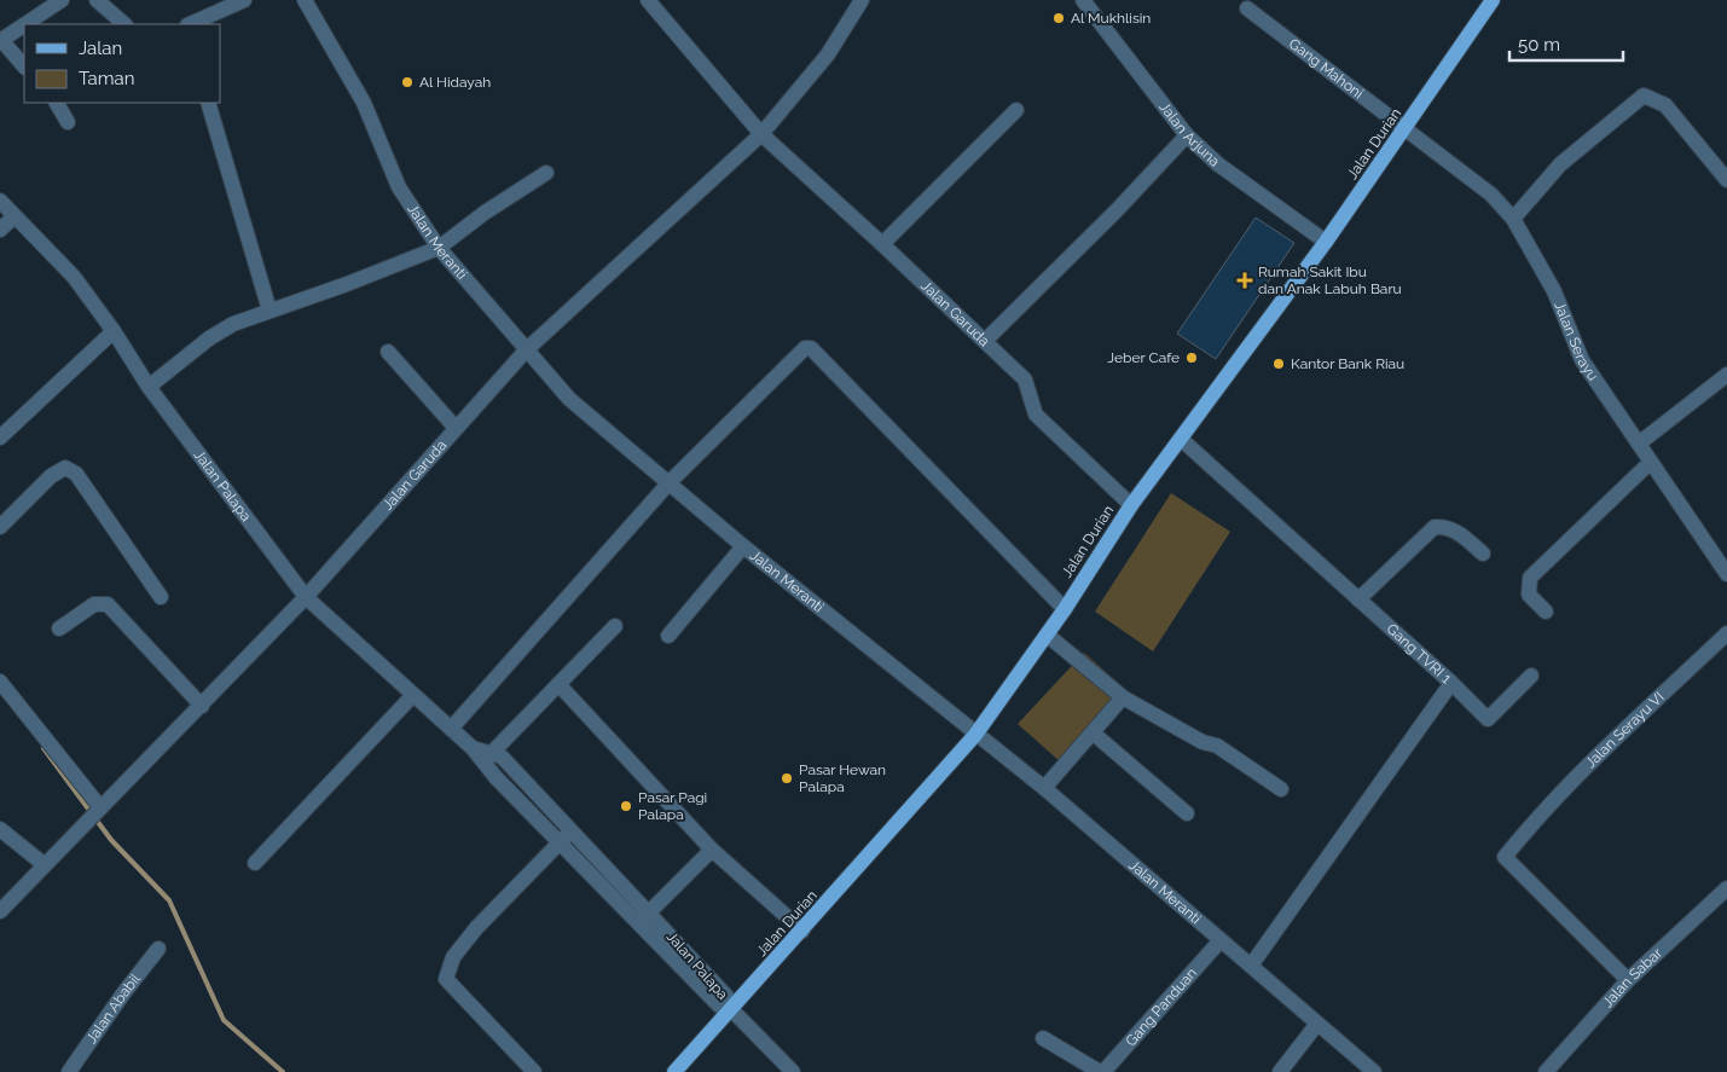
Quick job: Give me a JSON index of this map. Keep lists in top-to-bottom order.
{
  "streets": {
    "main road": ["Jalan Durian"],
    "street": [
      "Gang Mahoni",
      "Jalan Arjuna",
      "Jalan Meranti",
      "Jalan Garuda",
      "Jalan Serayu",
      "Jalan Palapa",
      "Gang TVRI 1",
      "Jalan Serayu VI",
      "Jalan Sabar",
      "Gang Panduan",
      "Jalan Ababil"
    ]
  },
  "crossings": [
    ["Gang Mahoni", "Jalan Durian"],
    ["Gang Mahoni", "Jalan Serayu"],
    ["Jalan Arjuna", "Jalan Durian"],
    ["Jalan Durian", "Jalan Meranti"],
    ["Jalan Durian", "Jalan Garuda"],
    ["Jalan Durian", "Jalan Serayu"],
    ["Jalan Durian", "Jalan Palapa"],
    ["Jalan Durian", "Gang TVRI 1"],
    ["Jalan Meranti", "Jalan Garuda"],
    ["Jalan Meranti", "Gang TVRI 1"],
    ["Jalan Meranti", "Gang Panduan"],
    ["Jalan Garuda", "Jalan Palapa"],
    ["Jalan Serayu VI", "Jalan Sabar"]
  ],
  "places": {
    "other": [
      "Al Mukhlisin",
      "Al Hidayah",
      "Jeber Cafe",
      "Kantor Bank Riau",
      "Pasar Hewan Palapa",
      "Pasar Pagi Palapa"
    ],
    "health": ["Rumah Sakit Ibu dan Anak Labuh Baru"]
  },
  "legend": ["Jalan", "Taman"],
  "scale_bar": "50 m"
}
